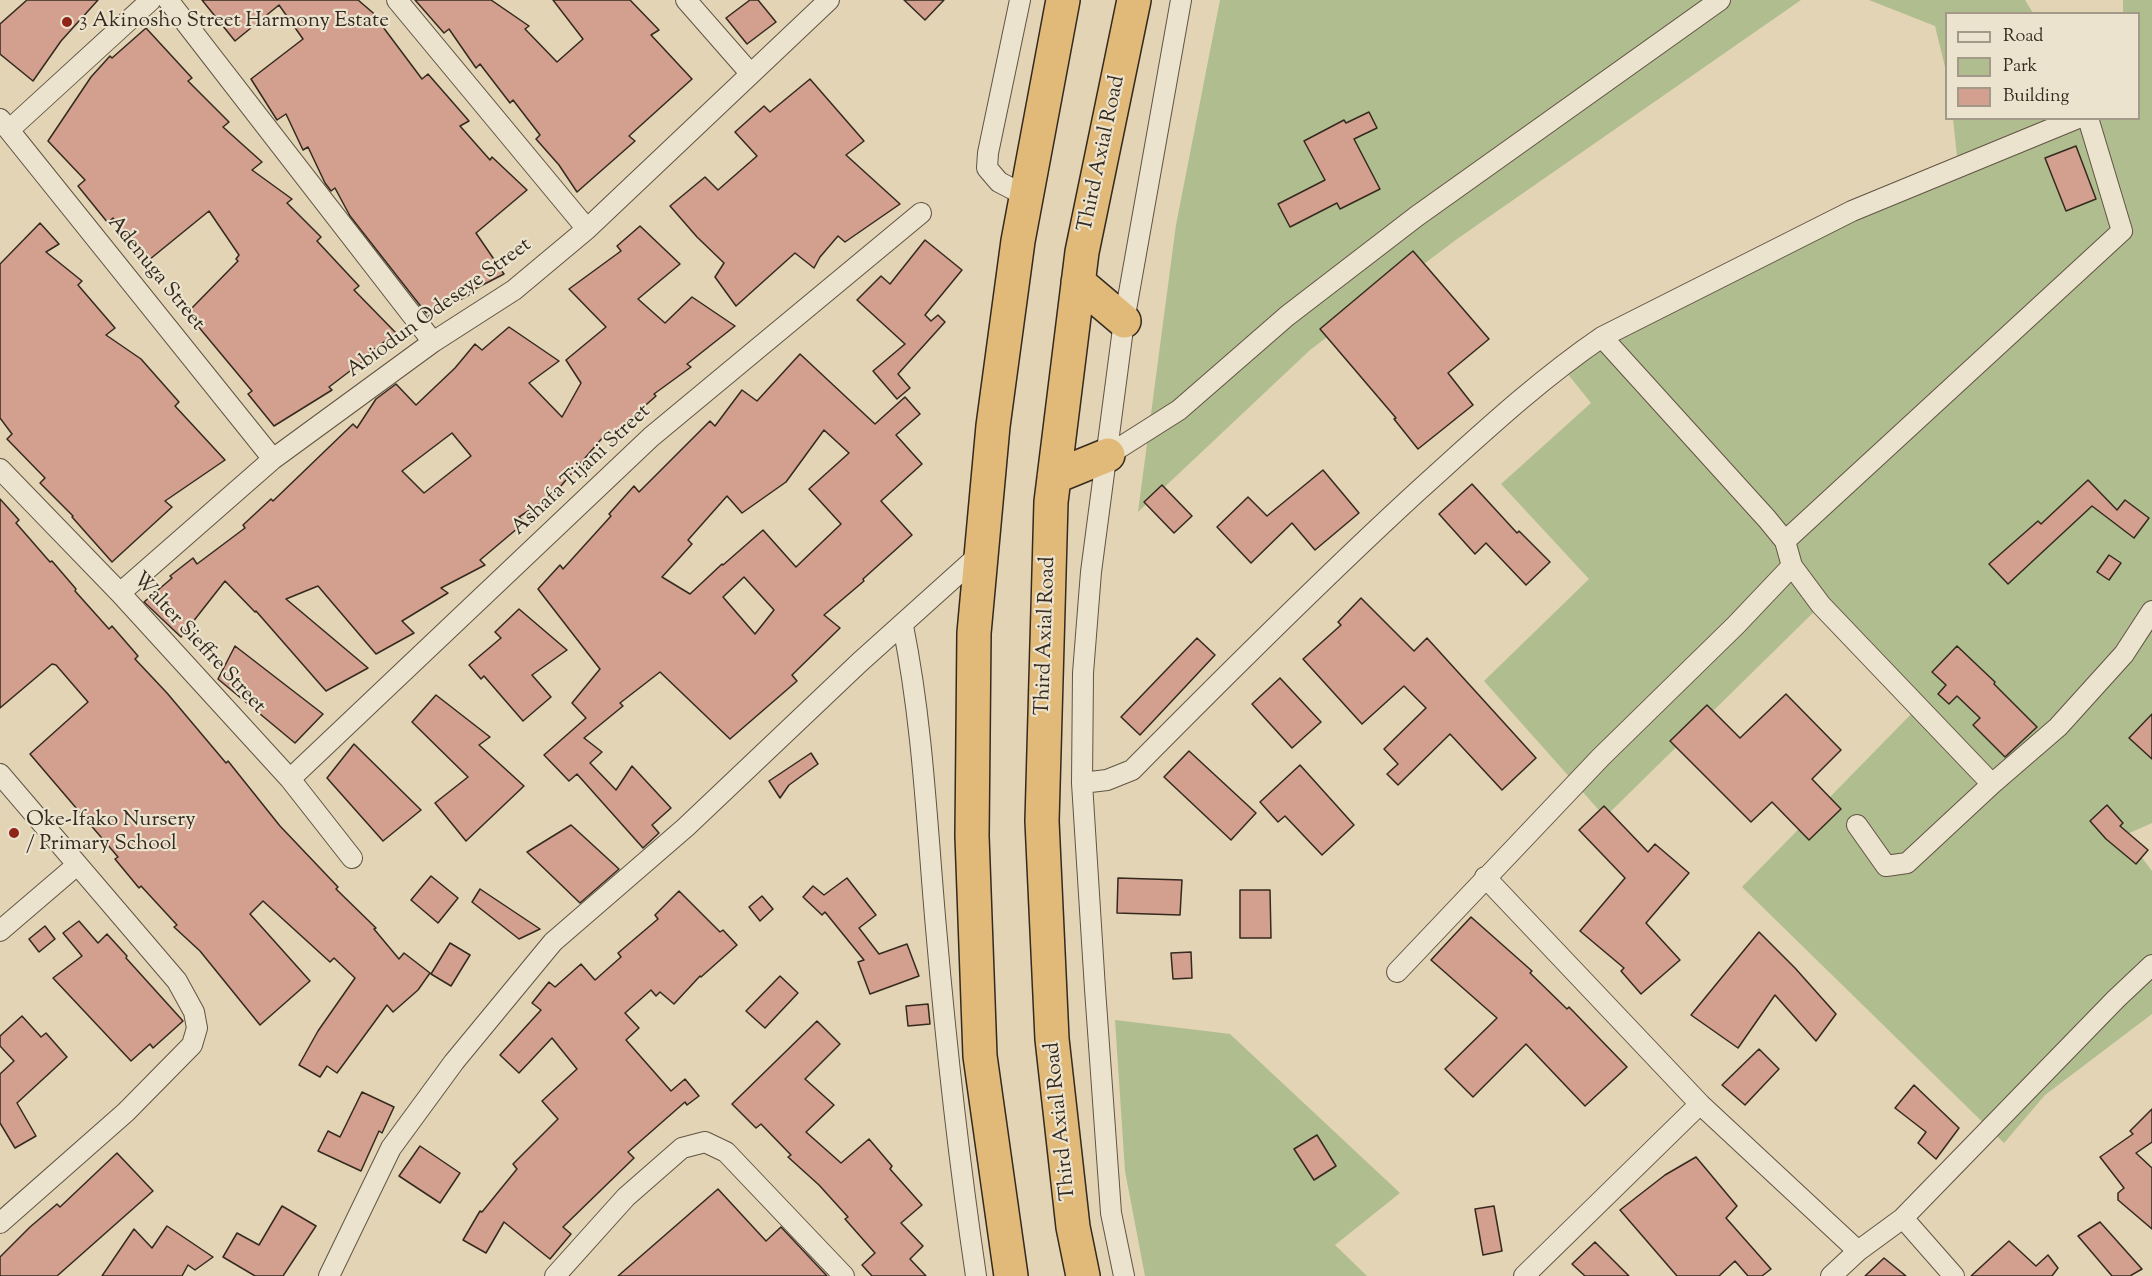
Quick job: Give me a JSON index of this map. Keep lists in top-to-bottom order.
{
  "streets": {
    "highway": ["Third Axial Road"],
    "street": [
      "Adenuga Street",
      "Abiodun Odeseye Street",
      "Ashafa Tijani Street",
      "Walter Sieffre Street"
    ]
  },
  "crossings": [
    ["Adenuga Street", "Abiodun Odeseye Street"],
    ["Abiodun Odeseye Street", "Walter Sieffre Street"],
    ["Ashafa Tijani Street", "Walter Sieffre Street"]
  ],
  "places": ["3 Akinosho Street Harmony Estate", "Oke-Ifako Nursery / Primary School"],
  "legend": ["Road", "Park", "Building"]
}
